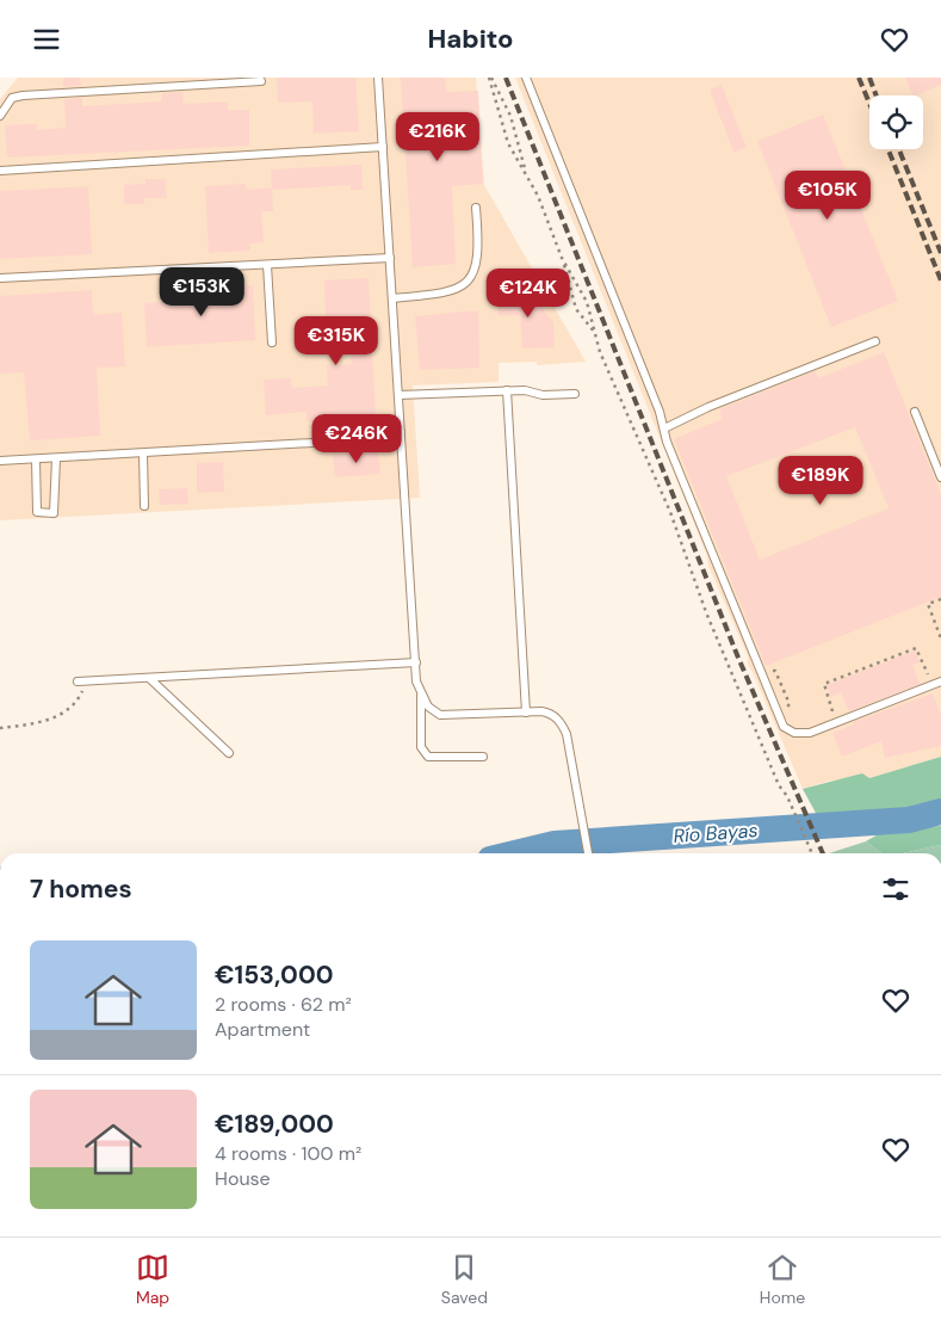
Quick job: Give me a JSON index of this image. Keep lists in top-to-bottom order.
{
  "water": ["Río Bayas"],
  "page": {
    "header": "Habito",
    "price": [
      "€216K",
      "€105K",
      "€153K",
      "€124K",
      "€315K",
      "€246K",
      "€189K"
    ],
    "heading": "7 homes",
    "list": [
      {
        "name": "€153,000",
        "note": "2 rooms · 62 m² · Apartment"
      },
      {
        "name": "€189,000",
        "note": "4 rooms · 100 m² · House"
      }
    ],
    "tabs": ["Map", "Saved", "Home"]
  }
}
